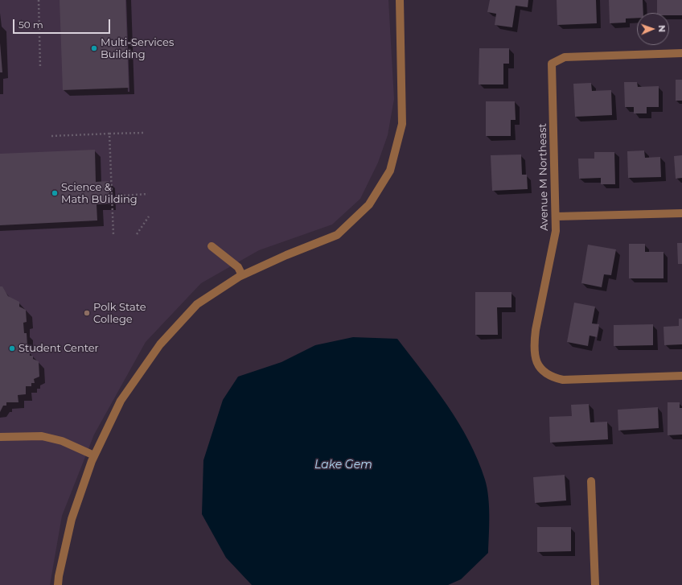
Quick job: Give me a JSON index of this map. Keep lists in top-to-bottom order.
{
  "streets": {
    "street": ["Avenue M Northeast"]
  },
  "water": ["Lake Gem"],
  "places": [
    "Multi-Services Building",
    "Science & Math BUilding",
    "Polk State College",
    "Student Center"
  ],
  "scale_bar": "50 m",
  "north": "right"
}
